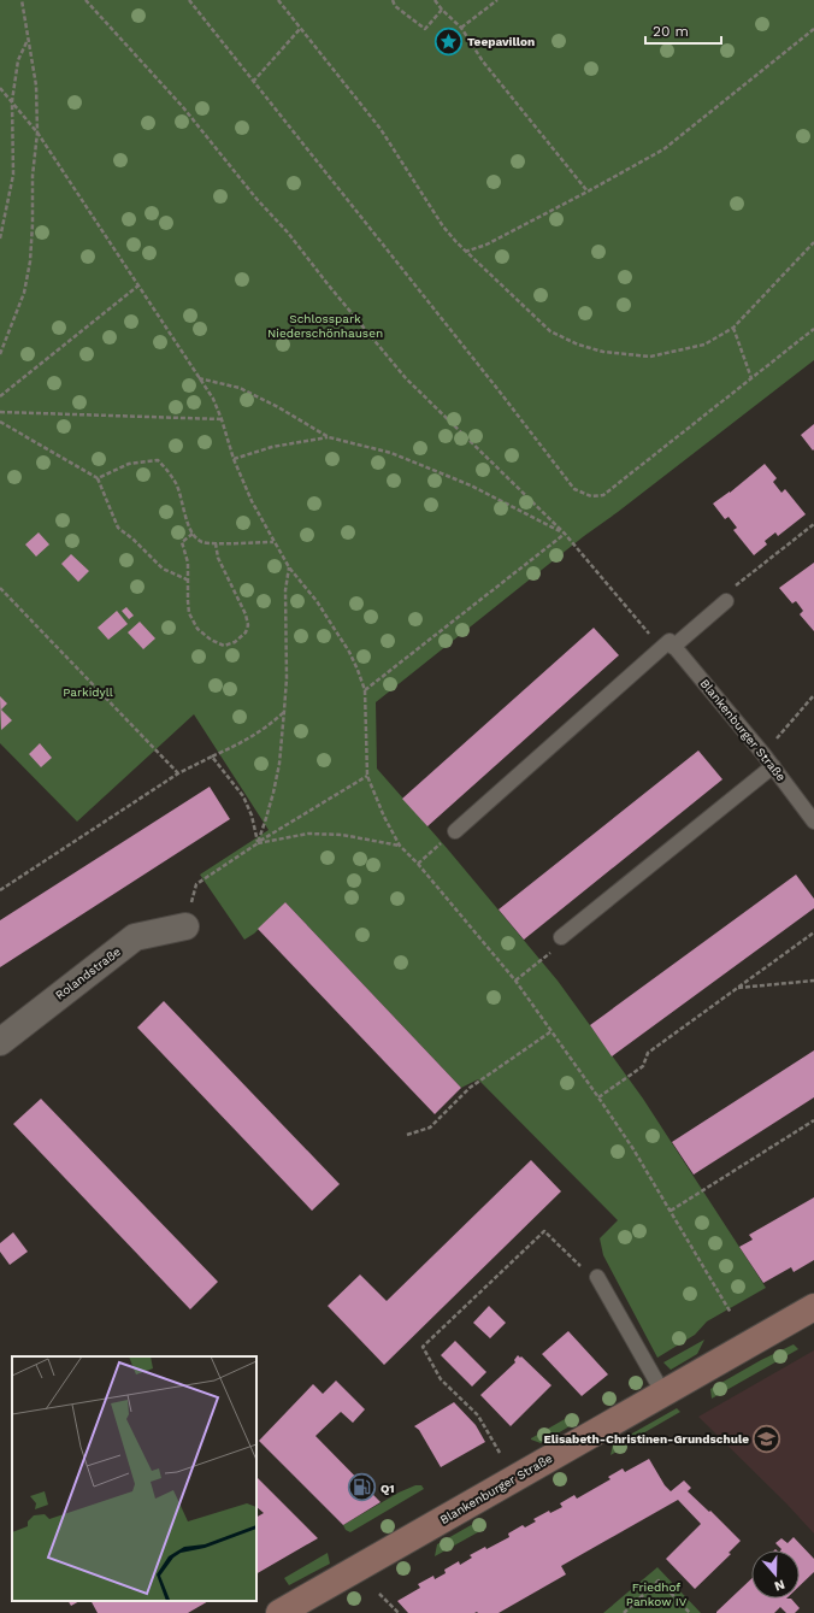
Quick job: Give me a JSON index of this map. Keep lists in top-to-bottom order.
{
  "streets": {
    "main road": ["Blankenburger Straße"],
    "street": ["Rolandstraße"]
  },
  "parks": ["Schlosspark Niederschönhausen", "Parkidyll", "Friedhof Pankow IV"],
  "places": {
    "place": ["Teepavillon"],
    "school or university": ["Elisabeth-Christinen-Grundschule"],
    "fuel station": ["Q1"]
  },
  "scale_bar": "20 m",
  "north": "bottom"
}
